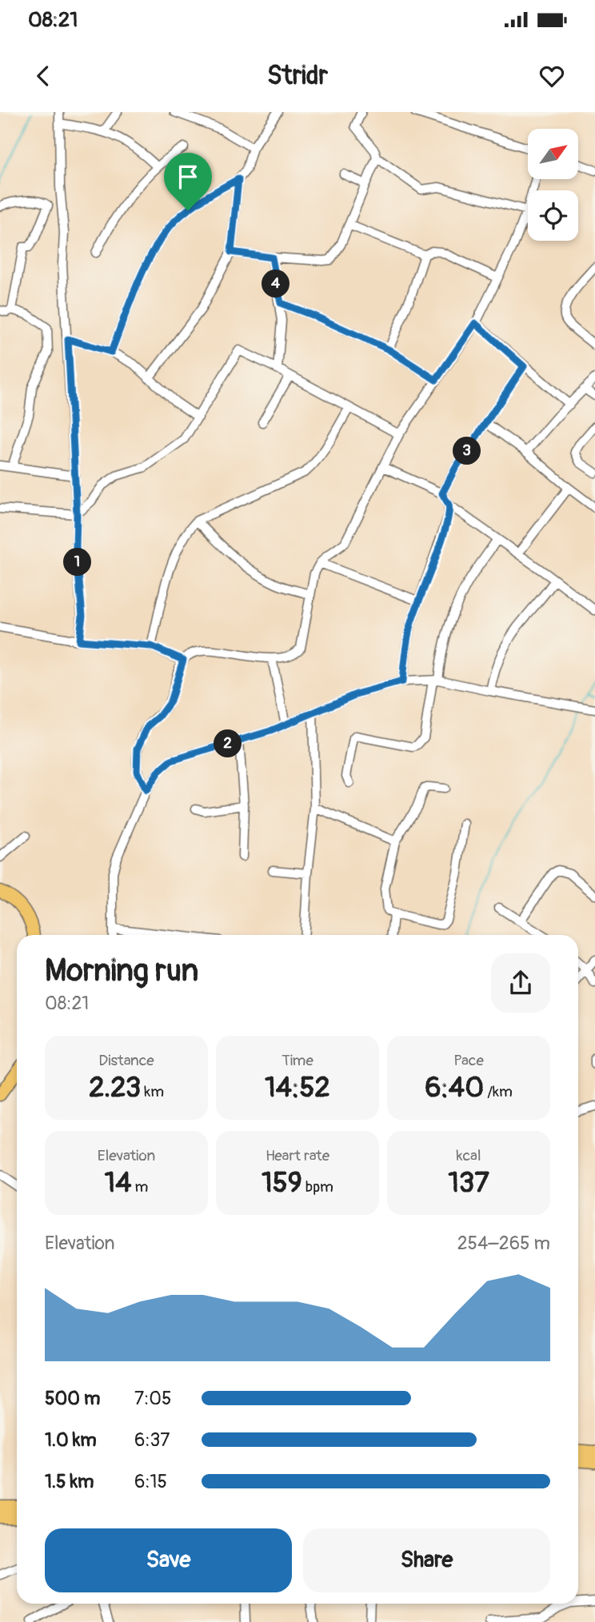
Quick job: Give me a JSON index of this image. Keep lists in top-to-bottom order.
{
  "north": "top right",
  "page": {
    "status": "08:21",
    "header": "Stridr",
    "pins": [
      "4",
      "3",
      "1",
      "2"
    ],
    "heading": ["Morning run", "08:21"],
    "stats": [
      ["Distance", "2.23 km"],
      ["Time", "14:52"],
      ["Pace", "6:40 /km"],
      ["Elevation", "14 m"],
      ["Heart rate", "159 bpm"],
      ["kcal", "137"]
    ],
    "chart": ["Elevation", "254–265 m"],
    "list": [
      {
        "name": "500 m",
        "note": "7:05"
      },
      {
        "name": "1.0 km",
        "note": "6:37"
      },
      {
        "name": "1.5 km",
        "note": "6:15"
      }
    ],
    "buttons": ["Save", "Share"]
  }
}
